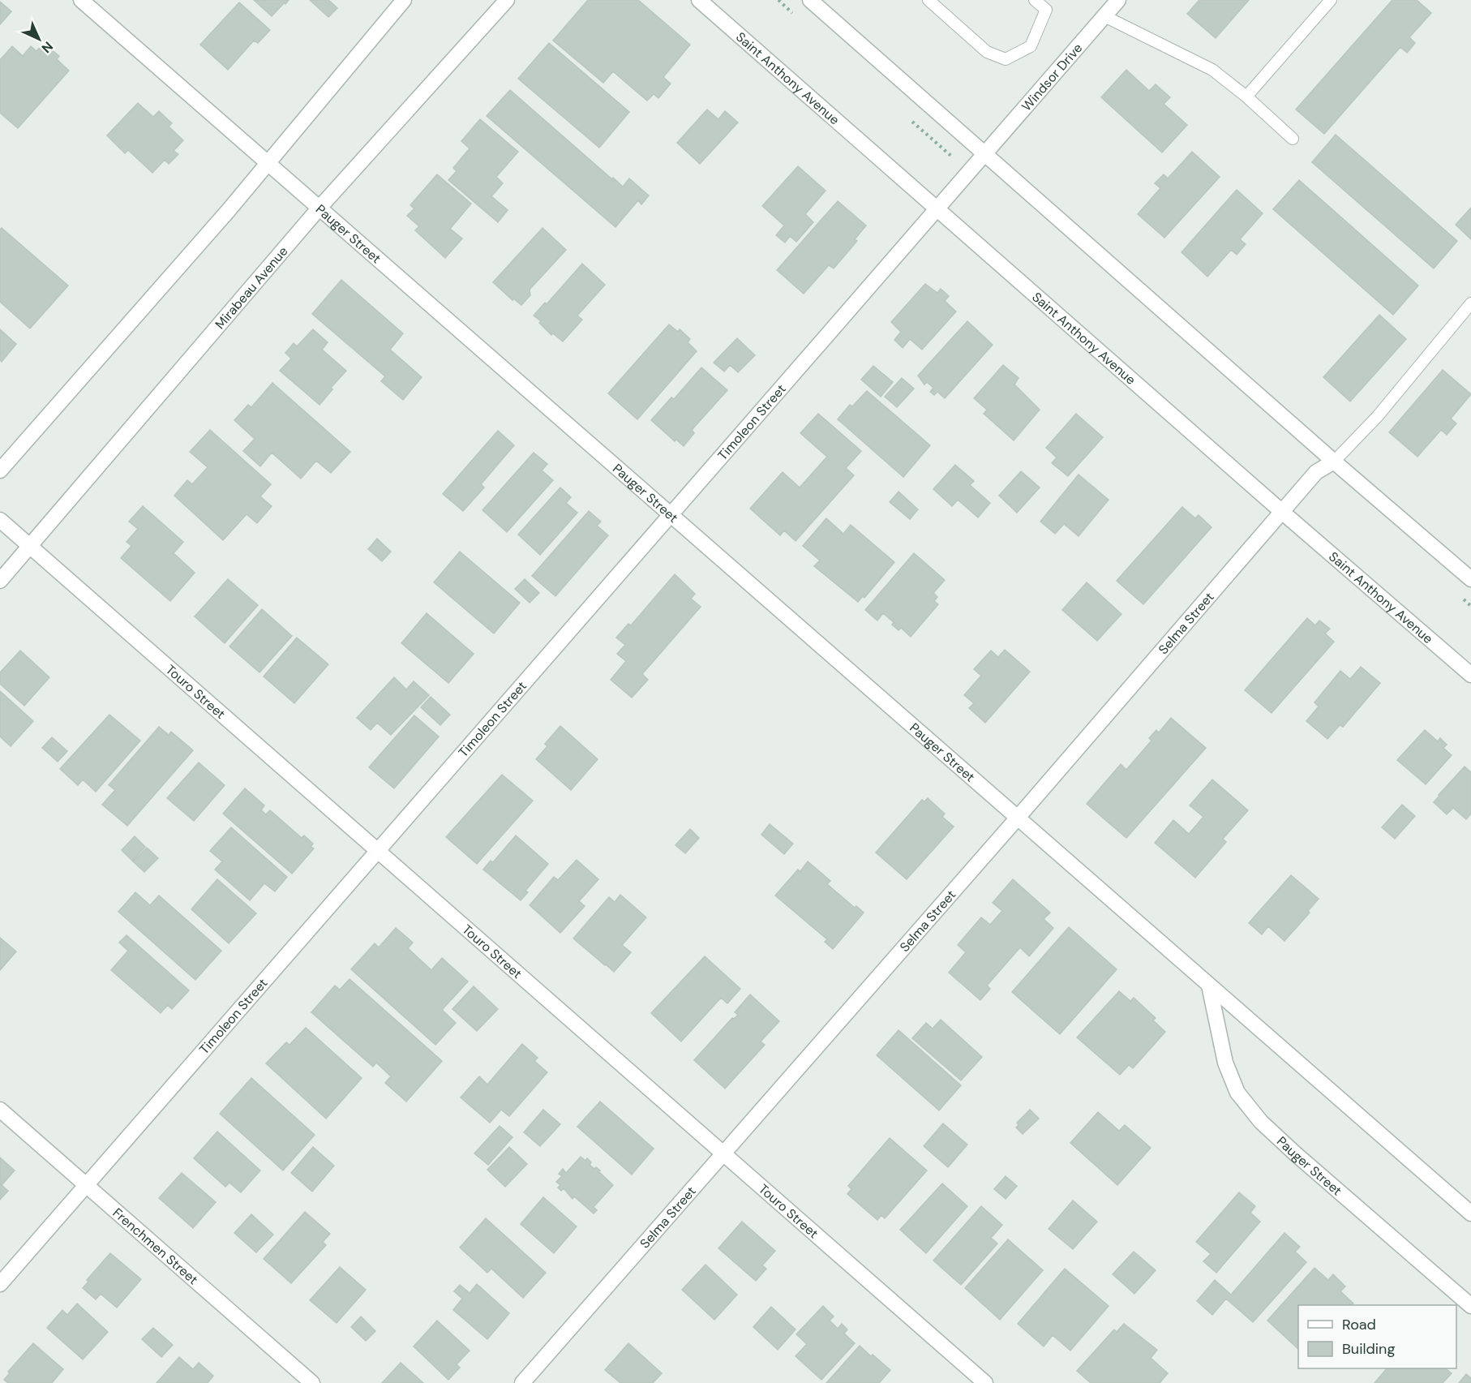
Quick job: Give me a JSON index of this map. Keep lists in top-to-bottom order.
{
  "streets": {
    "street": [
      "Windsor Drive",
      "Saint Anthony Avenue",
      "Pauger Street",
      "Mirabeau Avenue",
      "Timoleon Street",
      "Selma Street",
      "Touro Street",
      "Frenchmen Street"
    ]
  },
  "crossings": [
    ["Windsor Drive", "Timoleon Street"],
    ["Saint Anthony Avenue", "Timoleon Street"],
    ["Saint Anthony Avenue", "Selma Street"],
    ["Pauger Street", "Mirabeau Avenue"],
    ["Pauger Street", "Timoleon Street"],
    ["Pauger Street", "Selma Street"],
    ["Mirabeau Avenue", "Touro Street"],
    ["Timoleon Street", "Touro Street"],
    ["Timoleon Street", "Frenchmen Street"],
    ["Selma Street", "Touro Street"]
  ],
  "legend": ["Road", "Building"],
  "north": "bottom right"
}
